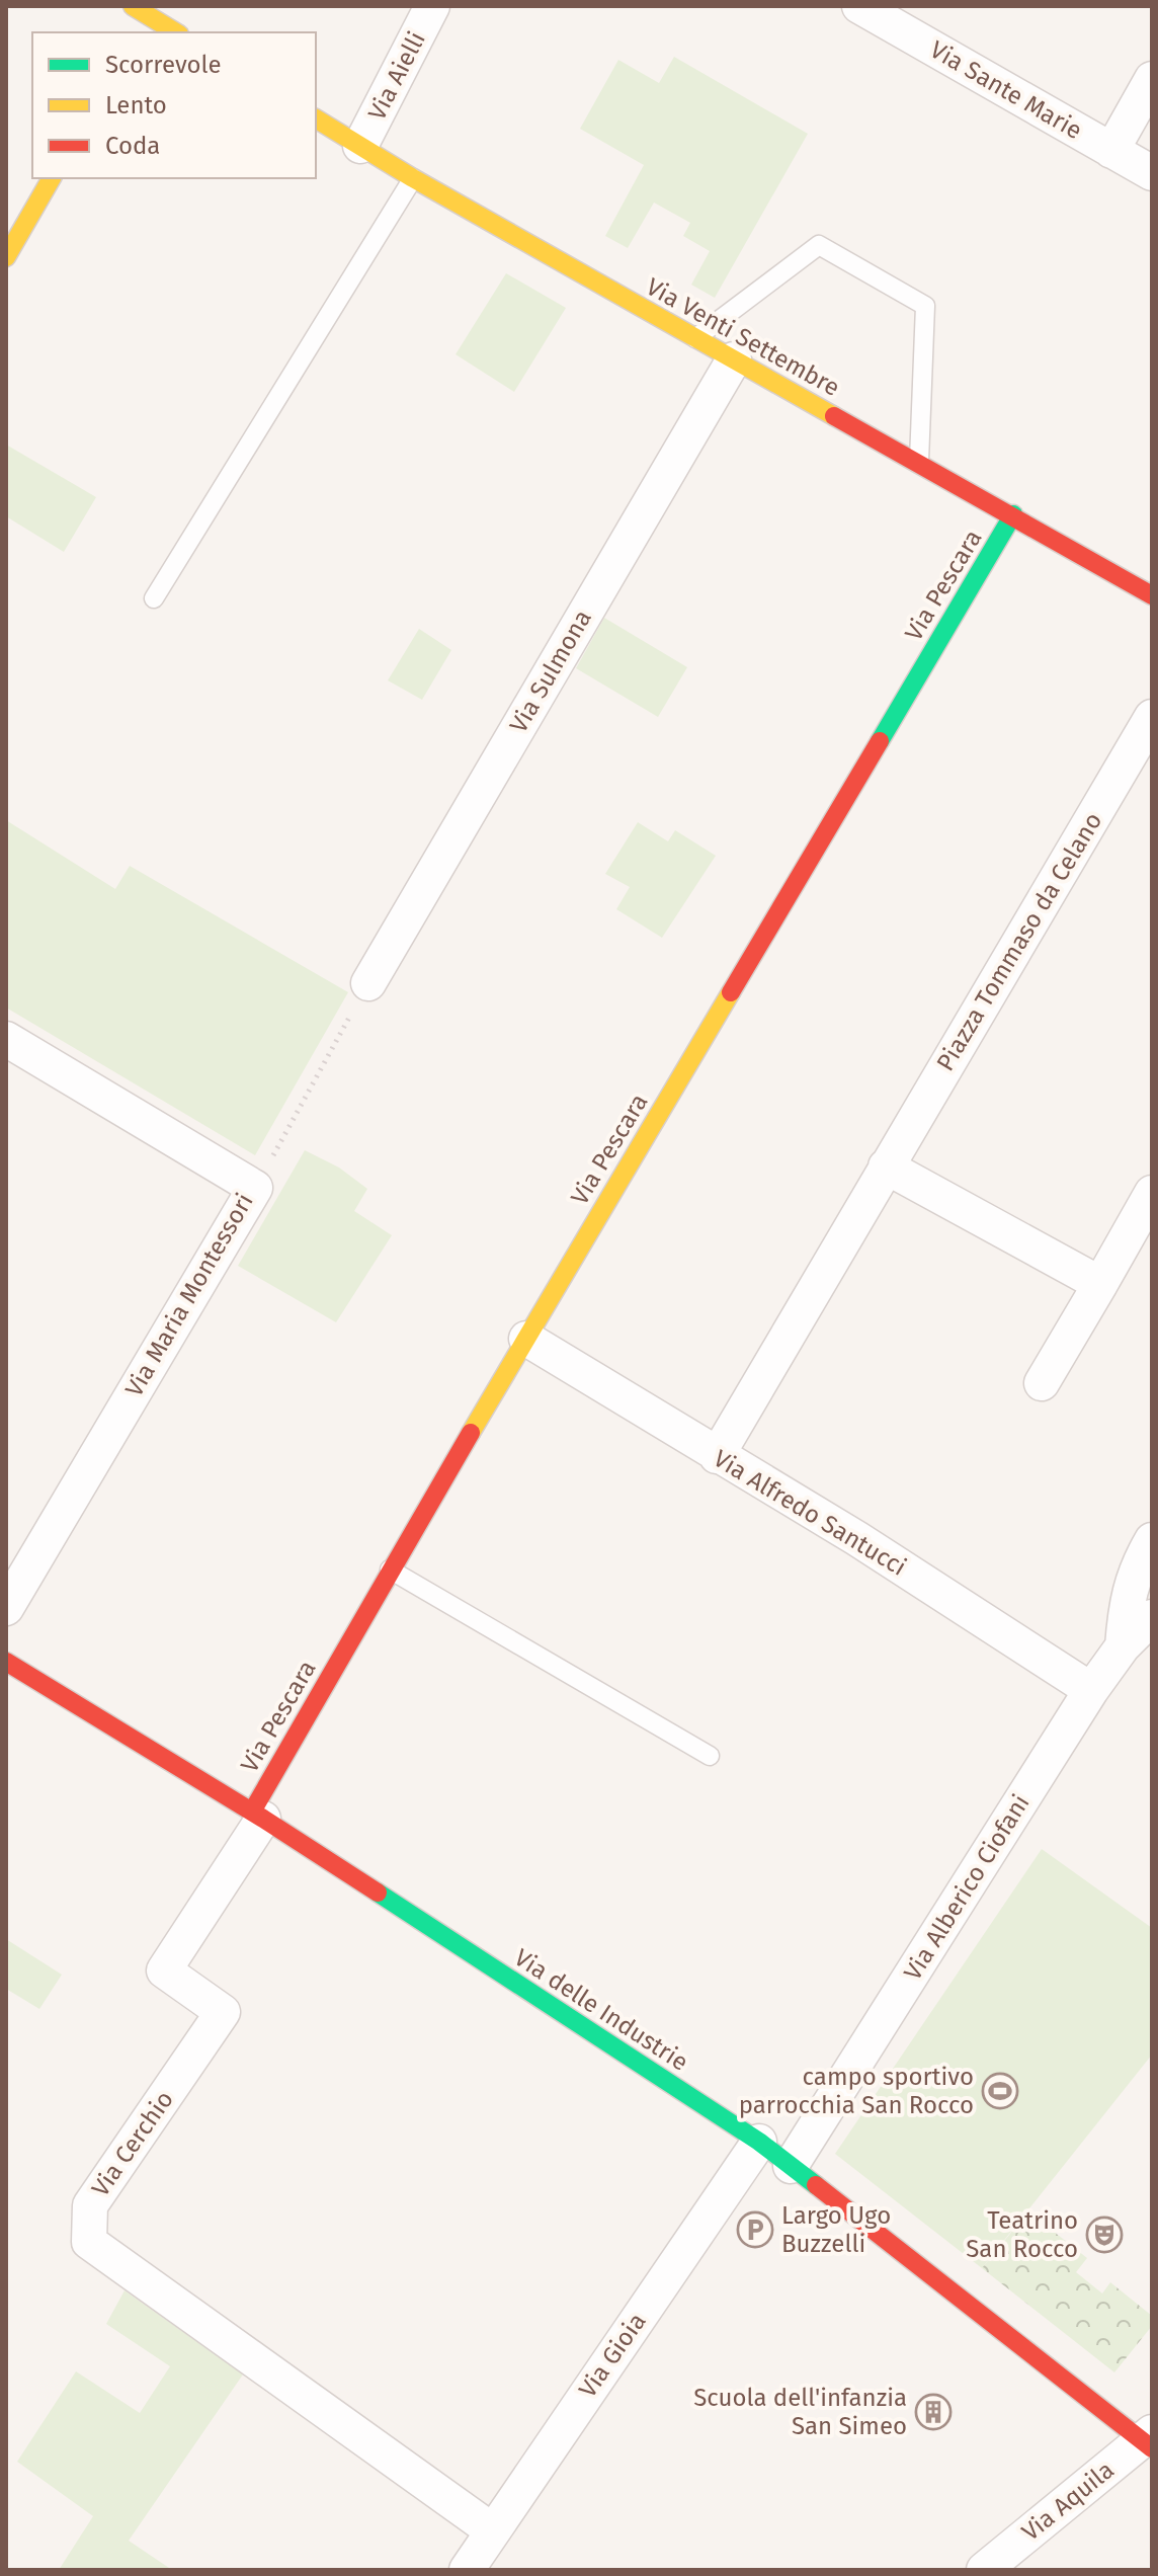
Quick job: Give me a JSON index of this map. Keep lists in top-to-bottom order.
{
  "streets": {
    "street": [
      "Via Aielli",
      "Via Sante Marie",
      "Via Venti Settembre",
      "Via Pescara",
      "Via Sulmona",
      "Piazza Tommaso da Celano",
      "Via Maria Montessori",
      "Via Alfredo Santucci",
      "Via Alberico Ciofani",
      "Via delle Industrie",
      "Via Cerchio",
      "Via Gioia",
      "Via Aquila"
    ]
  },
  "crossings": [
    ["Via Aielli", "Via Venti Settembre"],
    ["Via Venti Settembre", "Via Pescara"],
    ["Via Venti Settembre", "Via Sulmona"],
    ["Via Pescara", "Via Alfredo Santucci"],
    ["Via Pescara", "Via delle Industrie"],
    ["Via Pescara", "Via Cerchio"],
    ["Piazza Tommaso da Celano", "Via Alfredo Santucci"],
    ["Via Alfredo Santucci", "Via Alberico Ciofani"],
    ["Via Alberico Ciofani", "Via delle Industrie"],
    ["Via delle Industrie", "Via Cerchio"],
    ["Via delle Industrie", "Via Gioia"],
    ["Via delle Industrie", "Via Aquila"],
    ["Via Cerchio", "Via Gioia"]
  ],
  "places": {
    "sports": ["campo sportivo parrocchia San Rocco"],
    "parking": ["Largo Ugo Buzzelli"],
    "theatre": ["Teatrino San Rocco"],
    "building": ["Scuola dell'infanzia San Simeo"]
  },
  "legend": ["Scorrevole", "Lento", "Coda"]
}
